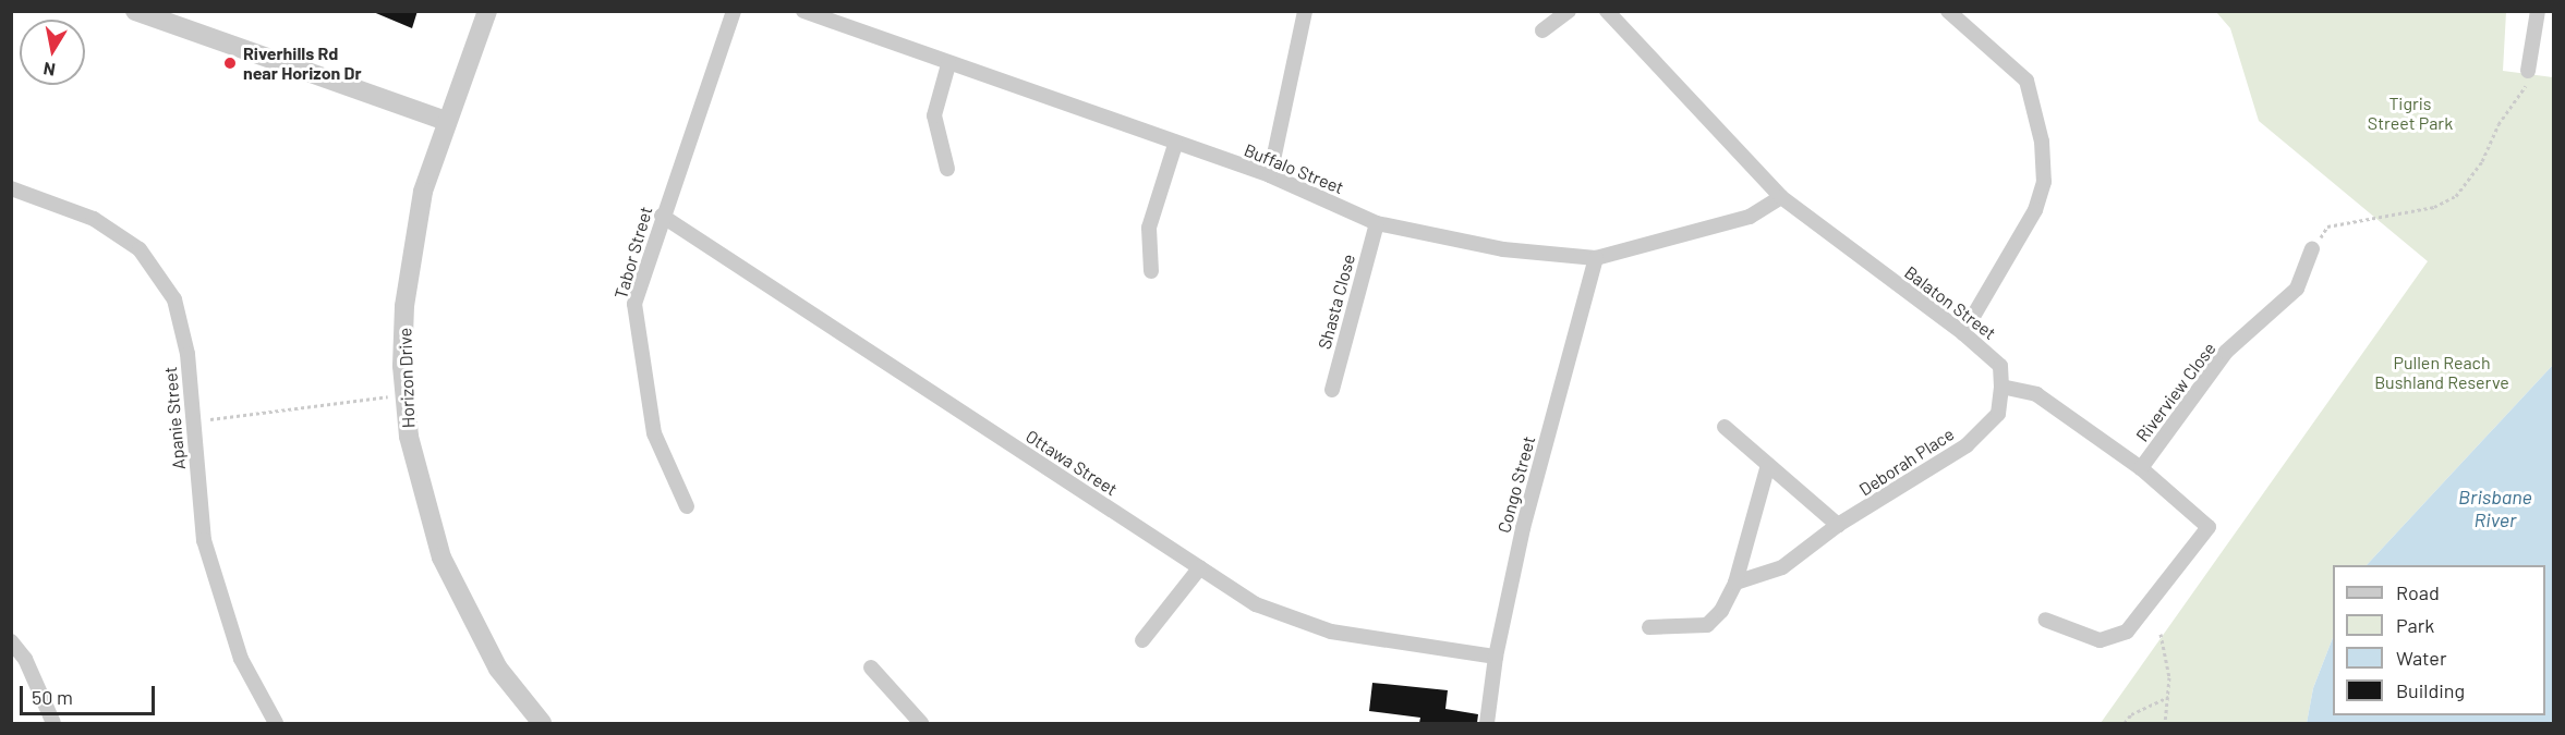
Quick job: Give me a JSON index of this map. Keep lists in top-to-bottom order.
{
  "streets": {
    "street": [
      "Buffalo Street",
      "Tabor Street",
      "Shasta Close",
      "Balaton Street",
      "Horizon Drive",
      "Riverview Close",
      "Apanie Street",
      "Deborah Place",
      "Ottawa Street",
      "Congo Street"
    ]
  },
  "crossings": [
    ["Buffalo Street", "Shasta Close"],
    ["Buffalo Street", "Balaton Street"],
    ["Buffalo Street", "Congo Street"],
    ["Tabor Street", "Ottawa Street"],
    ["Balaton Street", "Deborah Place"],
    ["Ottawa Street", "Congo Street"]
  ],
  "water": ["Brisbane River"],
  "parks": ["Tigris Street Park", "Pullen Reach Bushland Reserve"],
  "places": ["Riverhills Rd near Horizon Dr"],
  "legend": [
    "Road",
    "Park",
    "Water",
    "Building"
  ],
  "scale_bar": "50 m",
  "north": "bottom"
}
